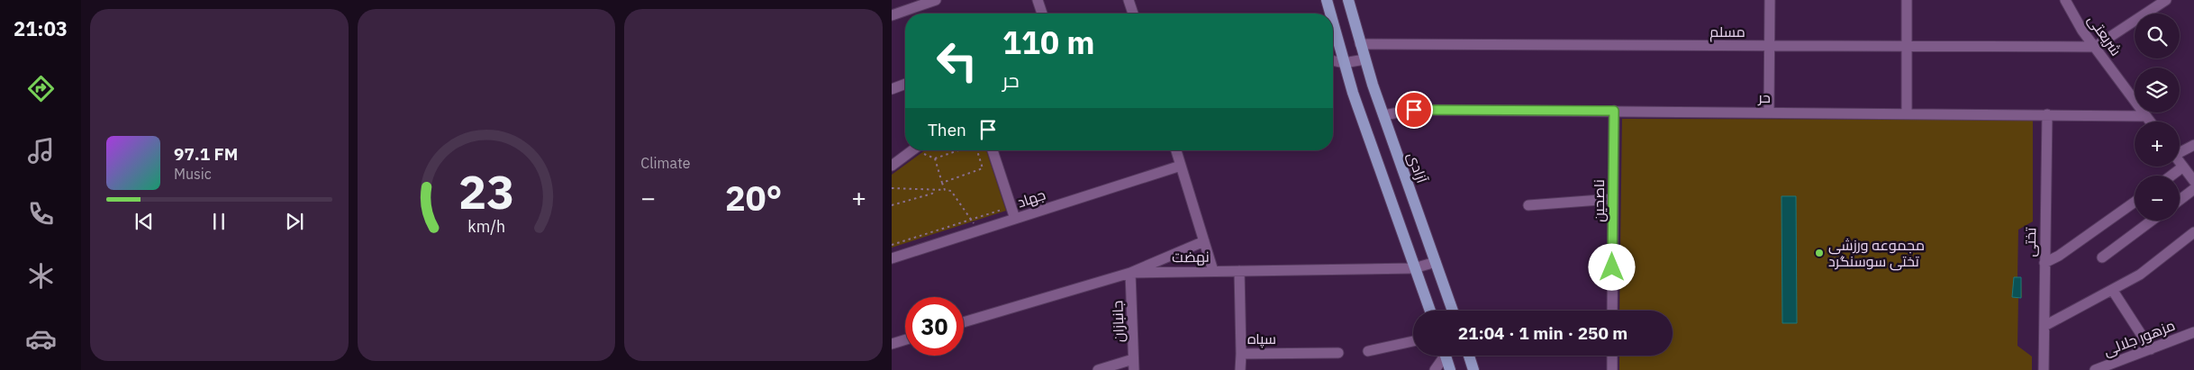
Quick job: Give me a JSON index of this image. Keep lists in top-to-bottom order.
{
  "streets": {
    "main road": ["آزادی"],
    "street": [
      "مسلم",
      "شریعتی",
      "حر",
      "جهاد",
      "ناصحین",
      "تختی",
      "نهضت",
      "جانبازان",
      "مزهور جلالی",
      "سپاه"
    ]
  },
  "crossings": [
    ["مسلم", "شریعتی"],
    ["مسلم", "آزادی"],
    ["شریعتی", "حر"],
    ["حر", "آزادی"],
    ["حر", "ناصحین"],
    ["حر", "تختی"],
    ["آزادی", "نهضت"],
    ["نهضت", "جانبازان"],
    ["نهضت", "سپاه"]
  ],
  "places": ["مجموعه ورزشی تختی سوسنگرد"],
  "page": {
    "tabs": "21:03",
    "tile": "Climate",
    "map_buttons": ["+", "−"],
    "turn": ["110 m", "حر"],
    "then": "Then",
    "song": ["97.1 FM", "Music"],
    "heat": ["−", "20°", "+"],
    "limit": "30",
    "trip": "21:04 · 1 min · 250 m",
    "gauge": ["23", "km/h"]
  }
}
